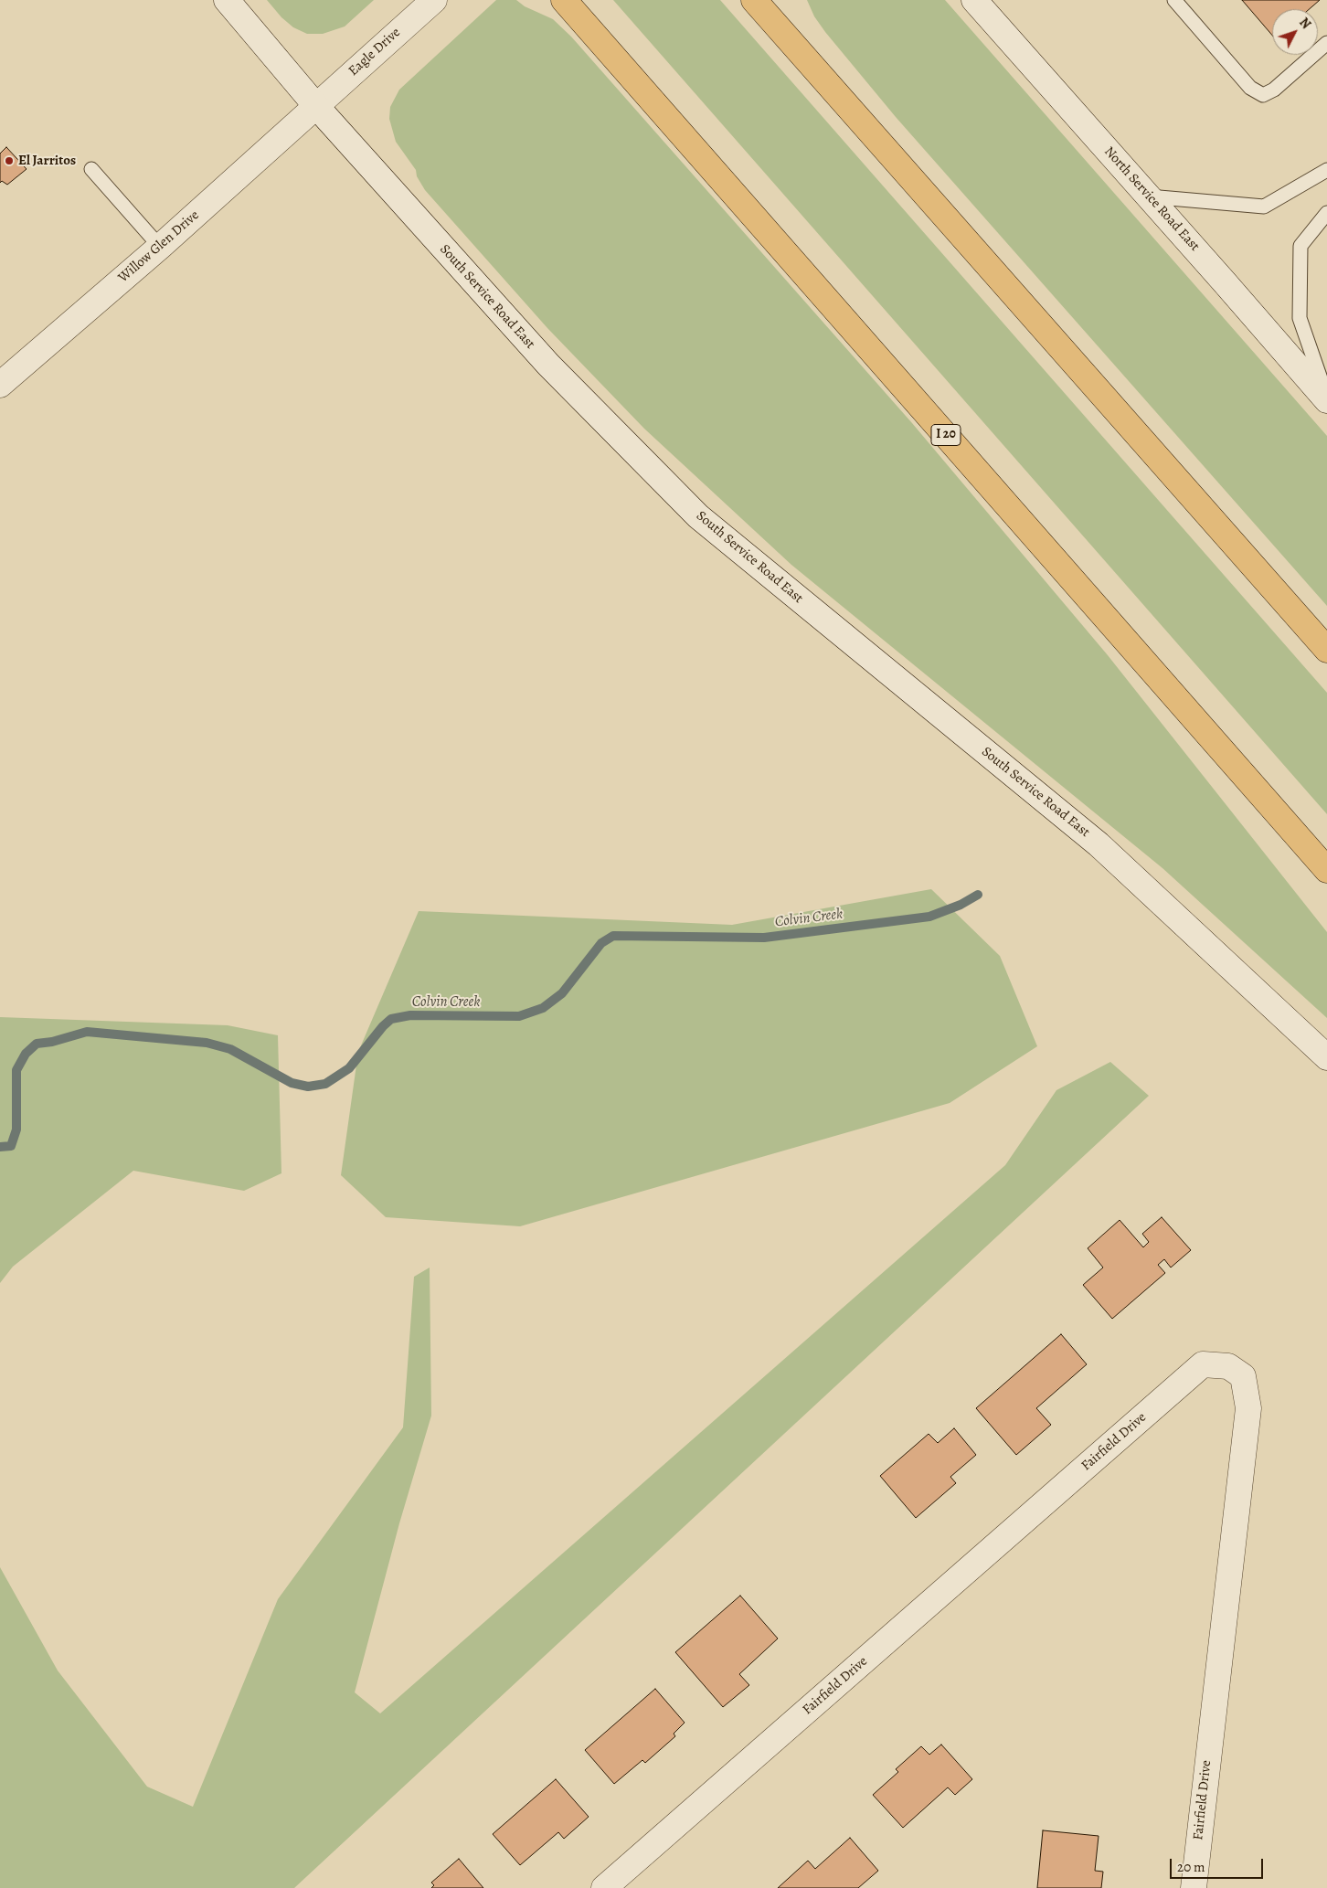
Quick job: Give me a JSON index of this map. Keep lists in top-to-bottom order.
{
  "streets": {
    "highway": ["I 20"],
    "main road": [
      "Eagle Drive",
      "North Service Road East",
      "Willow Glen Drive",
      "South Service Road East",
      "Fairfield Drive"
    ]
  },
  "crossings": [
    ["Eagle Drive", "Willow Glen Drive"],
    ["Eagle Drive", "South Service Road East"],
    ["Willow Glen Drive", "South Service Road East"]
  ],
  "water": ["Colvin Creek"],
  "places": ["El Jarritos"],
  "scale_bar": "20 m",
  "north": "top right"
}
